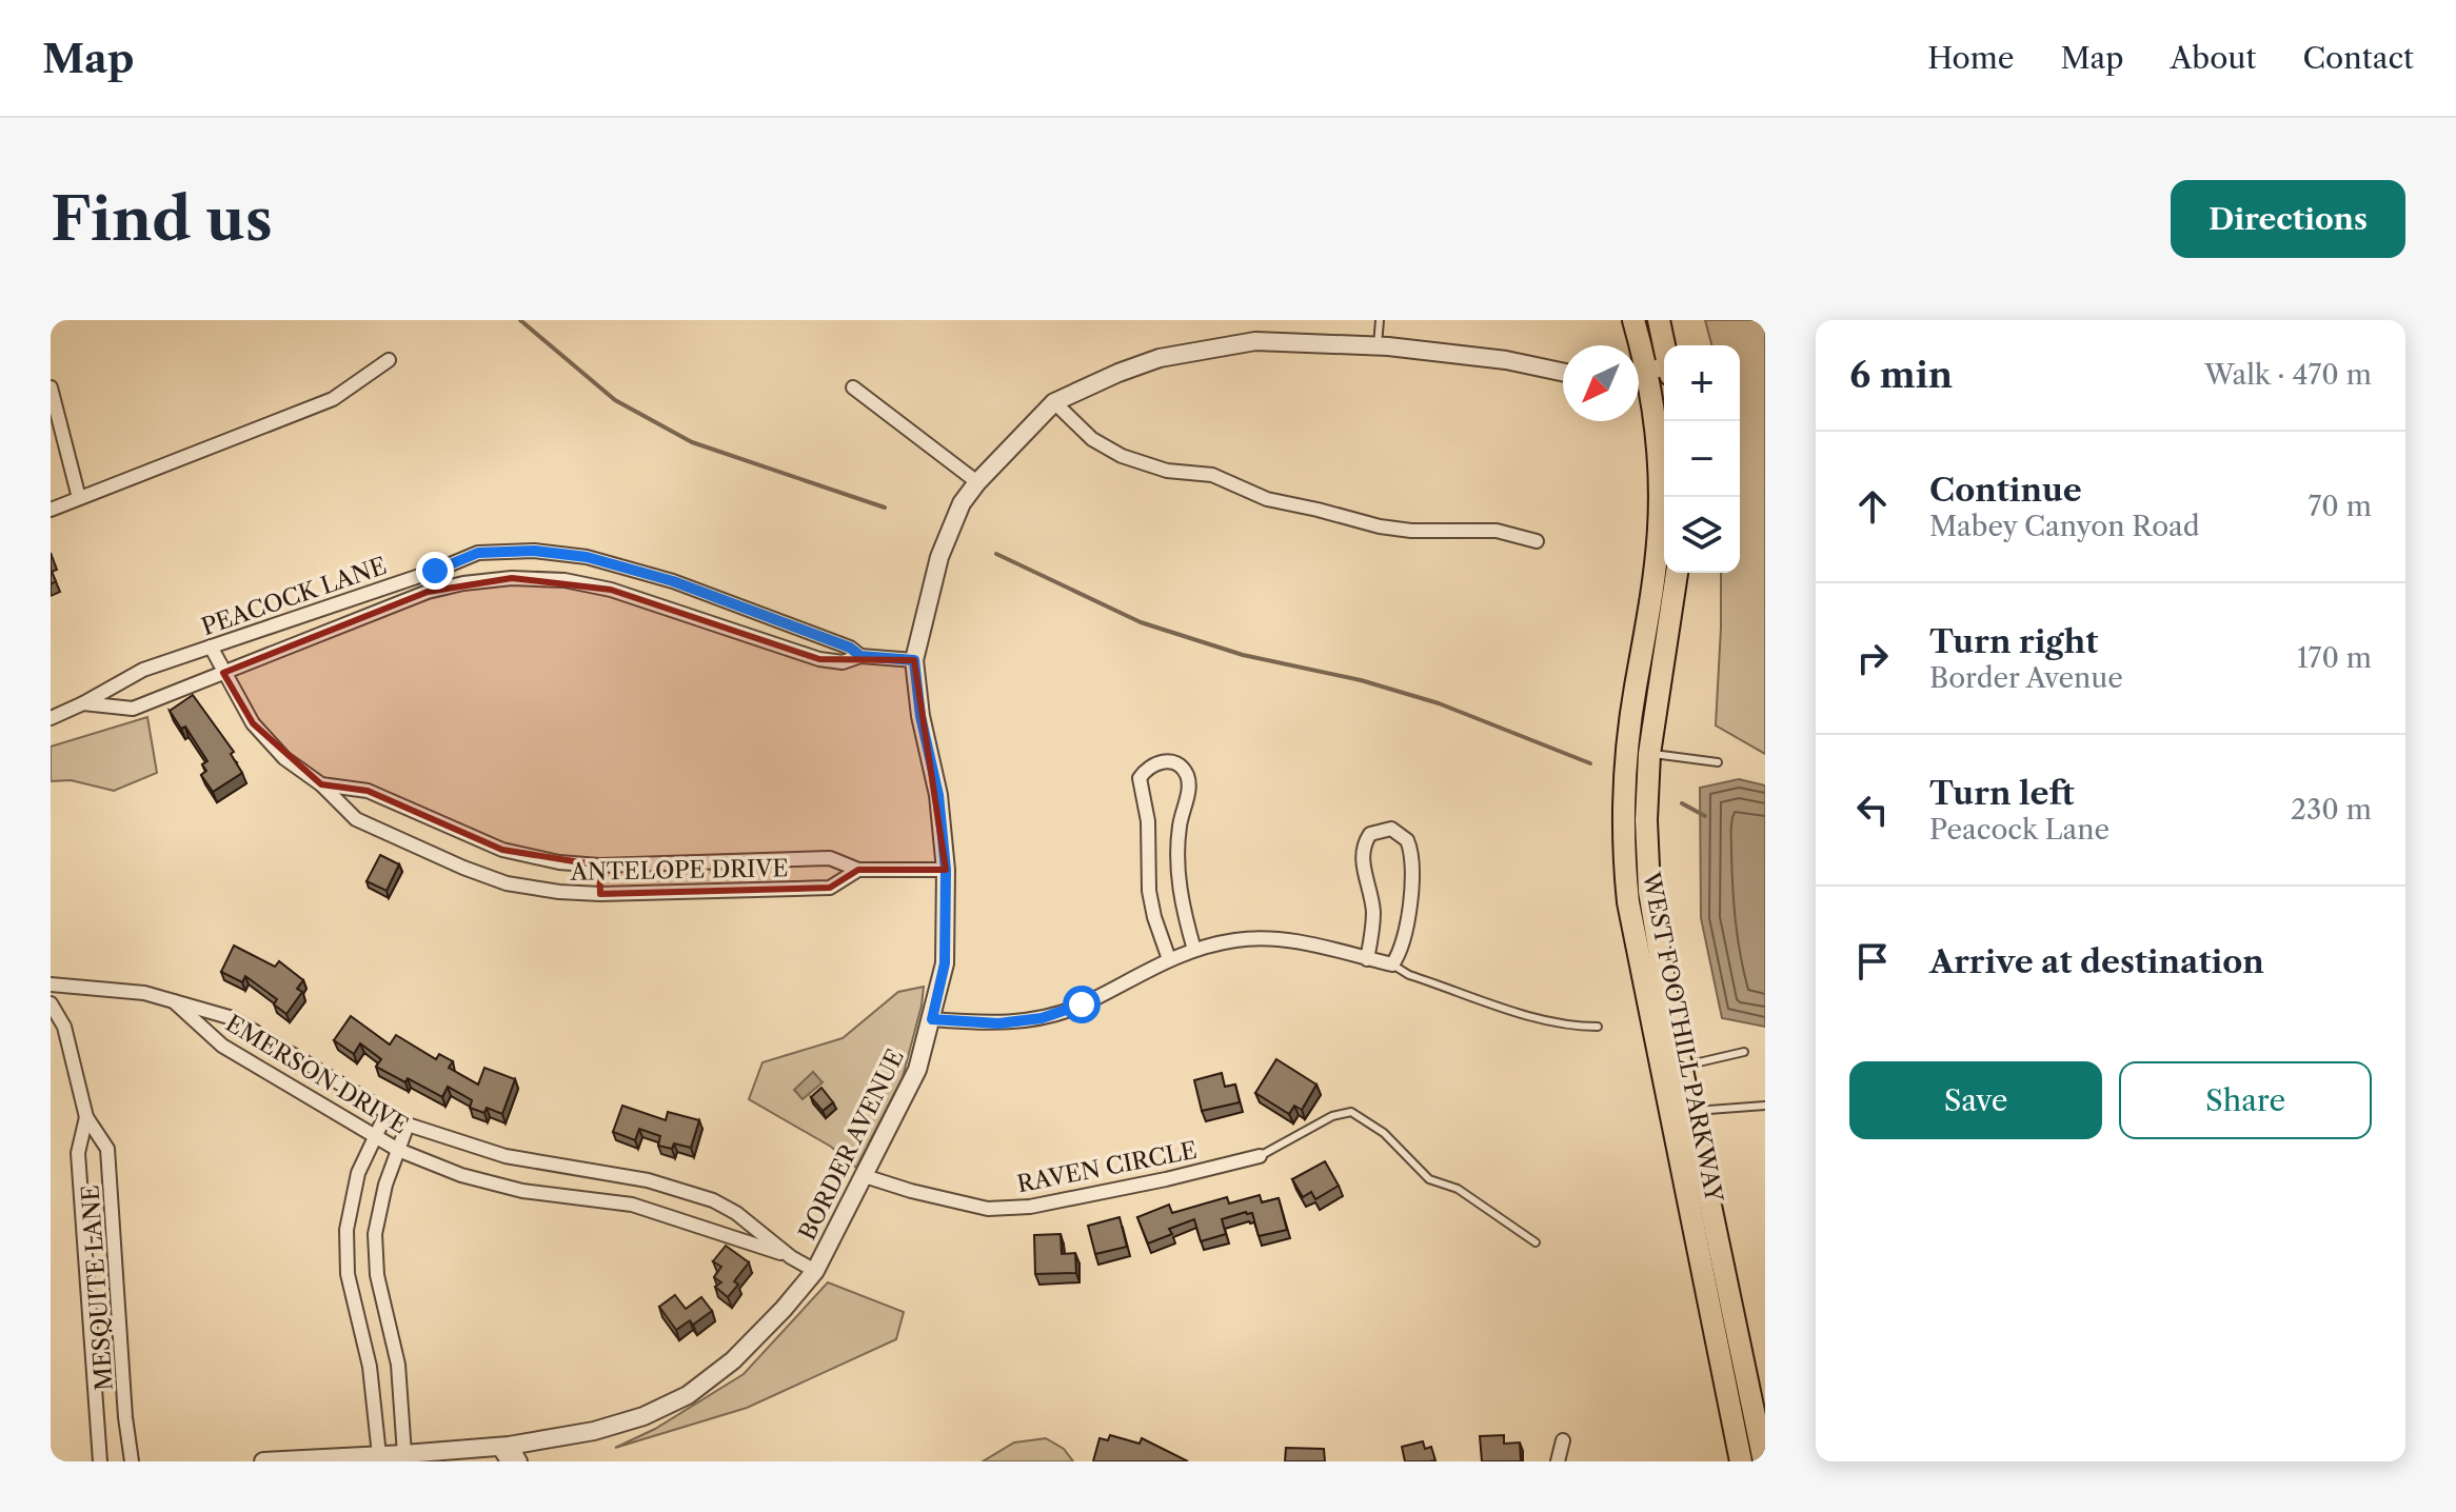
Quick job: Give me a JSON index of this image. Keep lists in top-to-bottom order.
{
  "streets": {
    "main road": ["WEST FOOTHILL PARKWAY"],
    "street": [
      "PEACOCK LANE",
      "ANTELOPE DRIVE",
      "EMERSON DRIVE",
      "BORDER AVENUE",
      "RAVEN CIRCLE",
      "MESQUITE LANE"
    ]
  },
  "crossings": [
    ["PEACOCK LANE", "ANTELOPE DRIVE"],
    ["PEACOCK LANE", "BORDER AVENUE"],
    ["ANTELOPE DRIVE", "BORDER AVENUE"],
    ["EMERSON DRIVE", "BORDER AVENUE"],
    ["BORDER AVENUE", "RAVEN CIRCLE"]
  ],
  "north": "bottom left",
  "page": {
    "header": "Map",
    "nav": [
      "Home",
      "Map",
      "About",
      "Contact"
    ],
    "buttons": [
      "Directions",
      ["Save", "Share"]
    ],
    "title": "Find us",
    "heading": ["6 min", "Walk · 470 m"],
    "map_buttons": ["+", "−"],
    "list": [
      ["Continue", "Mabey Canyon Road", "70 m"],
      ["Turn right", "Border Avenue", "170 m"],
      ["Turn left", "Peacock Lane", "230 m"],
      "Arrive at destination"
    ]
  }
}
